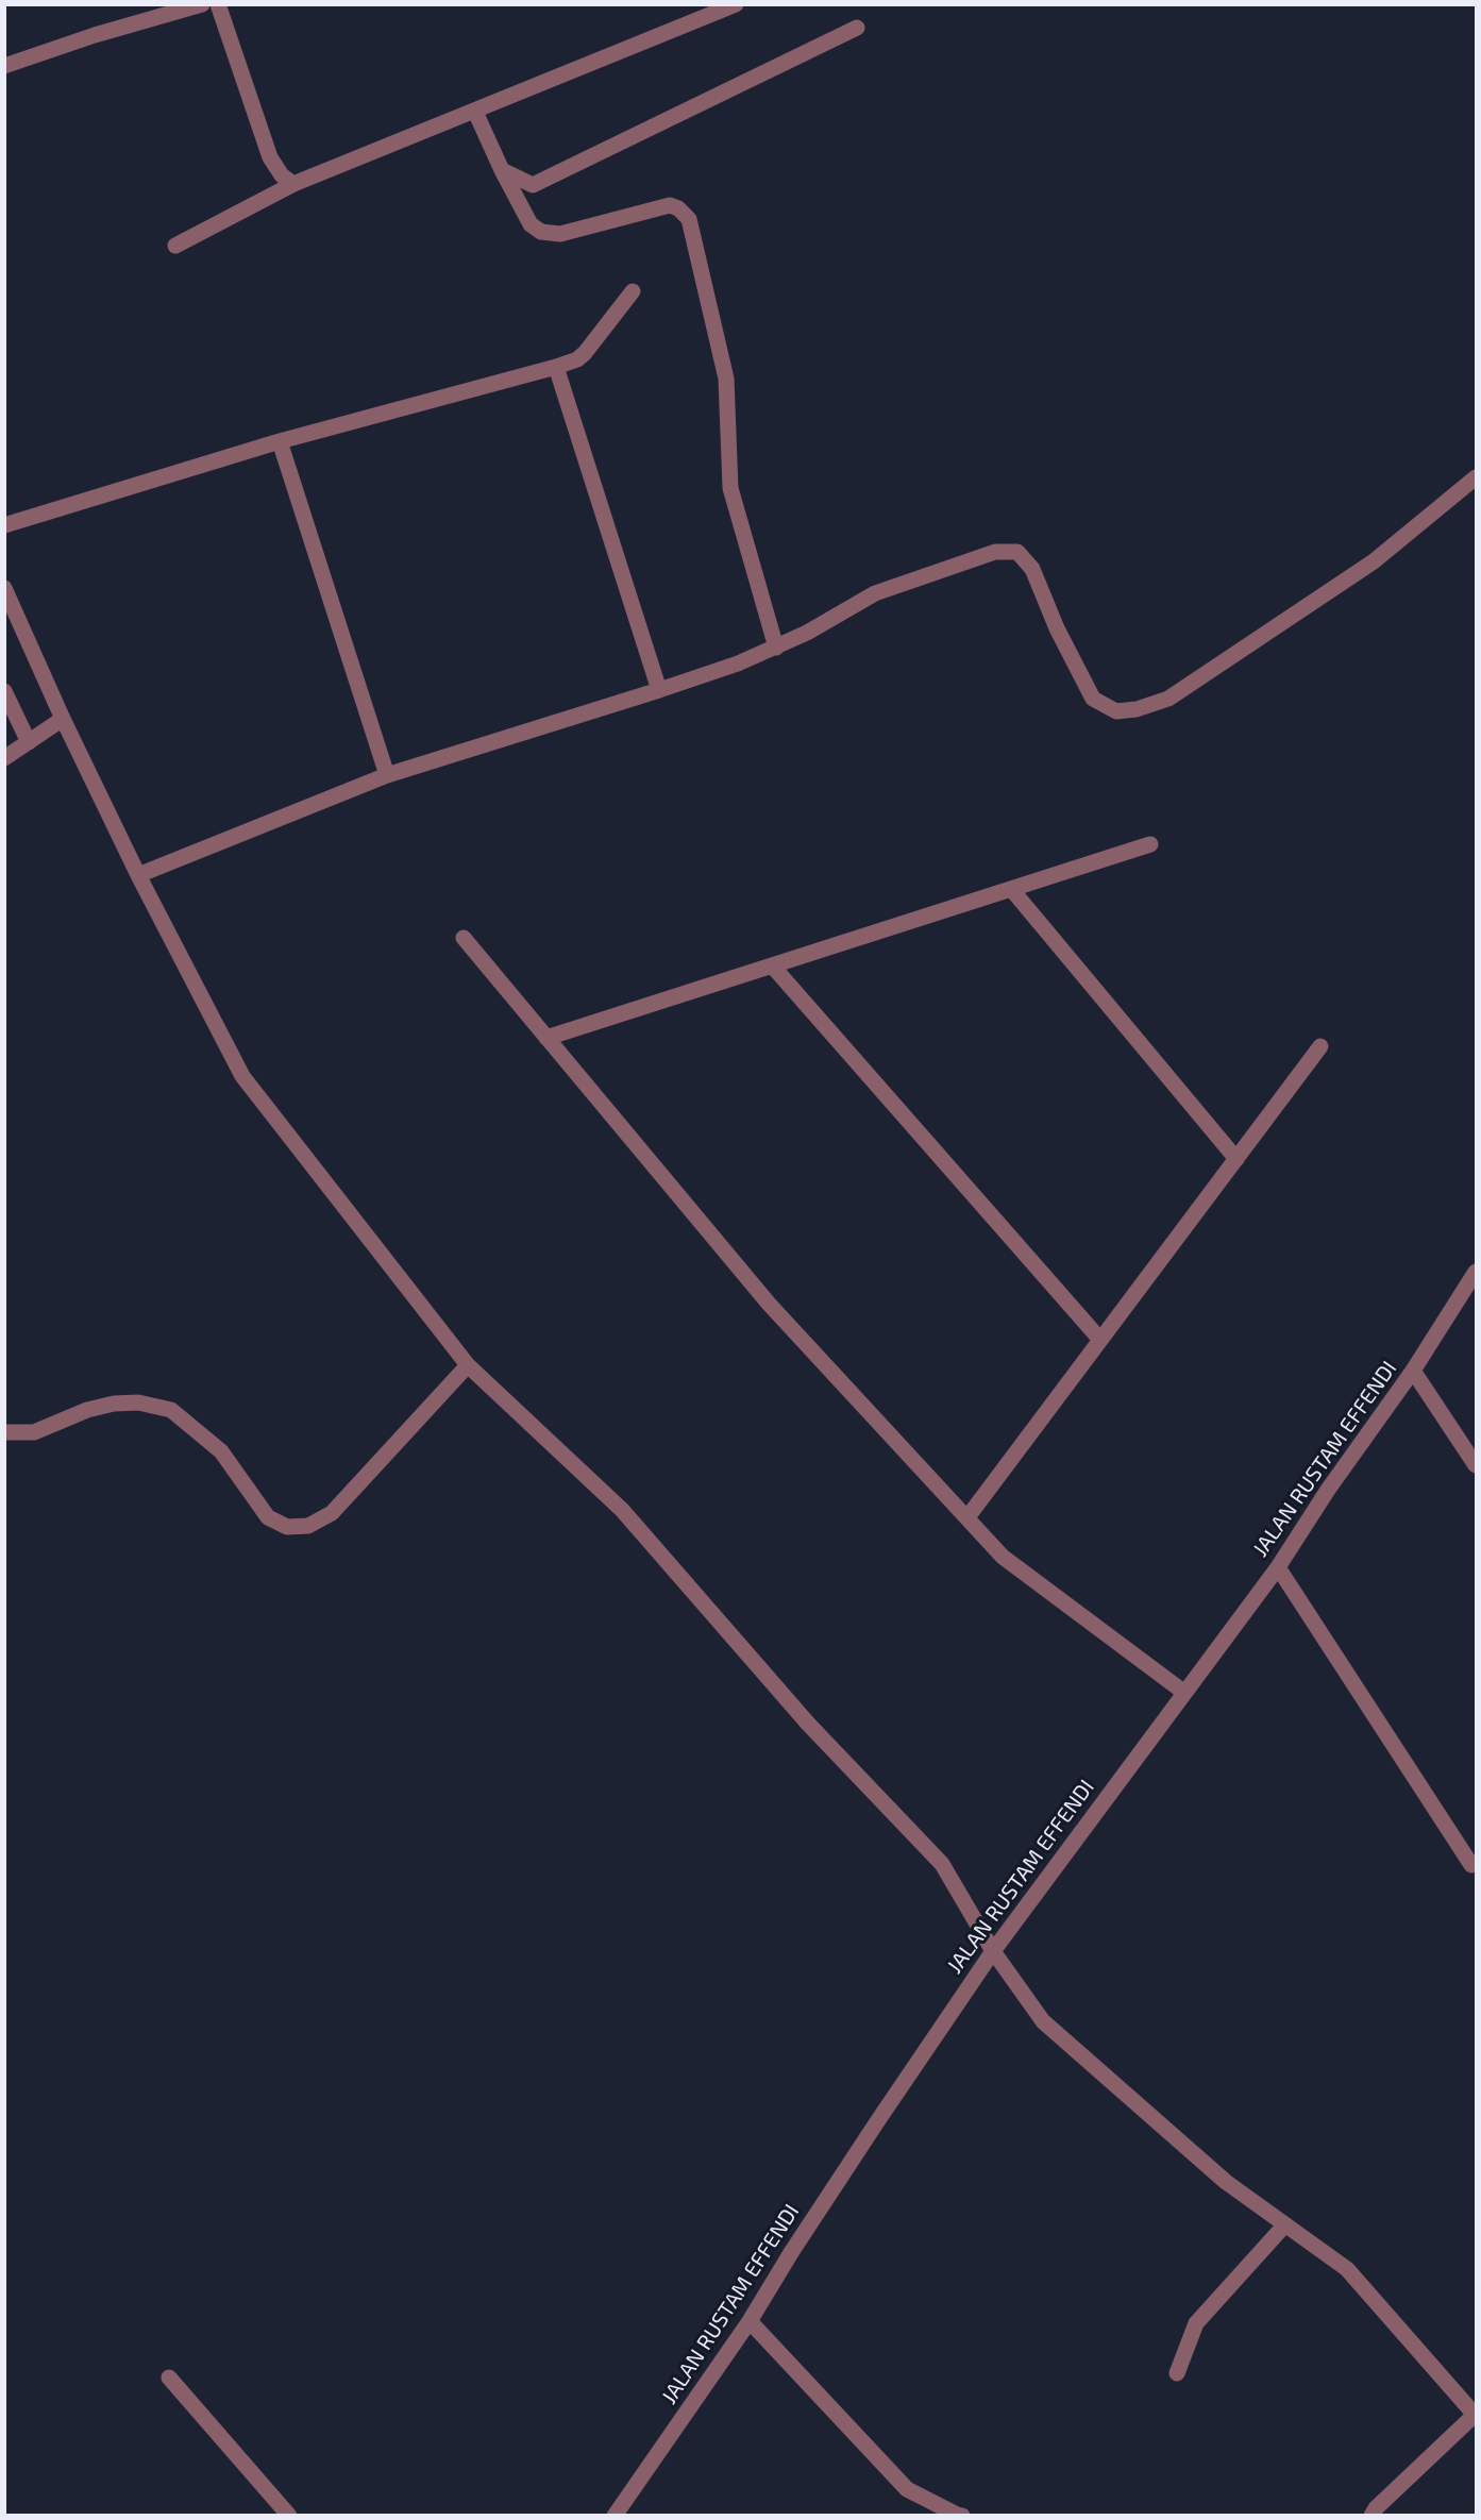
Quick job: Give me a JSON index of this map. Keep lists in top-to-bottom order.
{
  "streets": {
    "street": ["JALAN RUSTAM EFFENDI"]
  }
}
